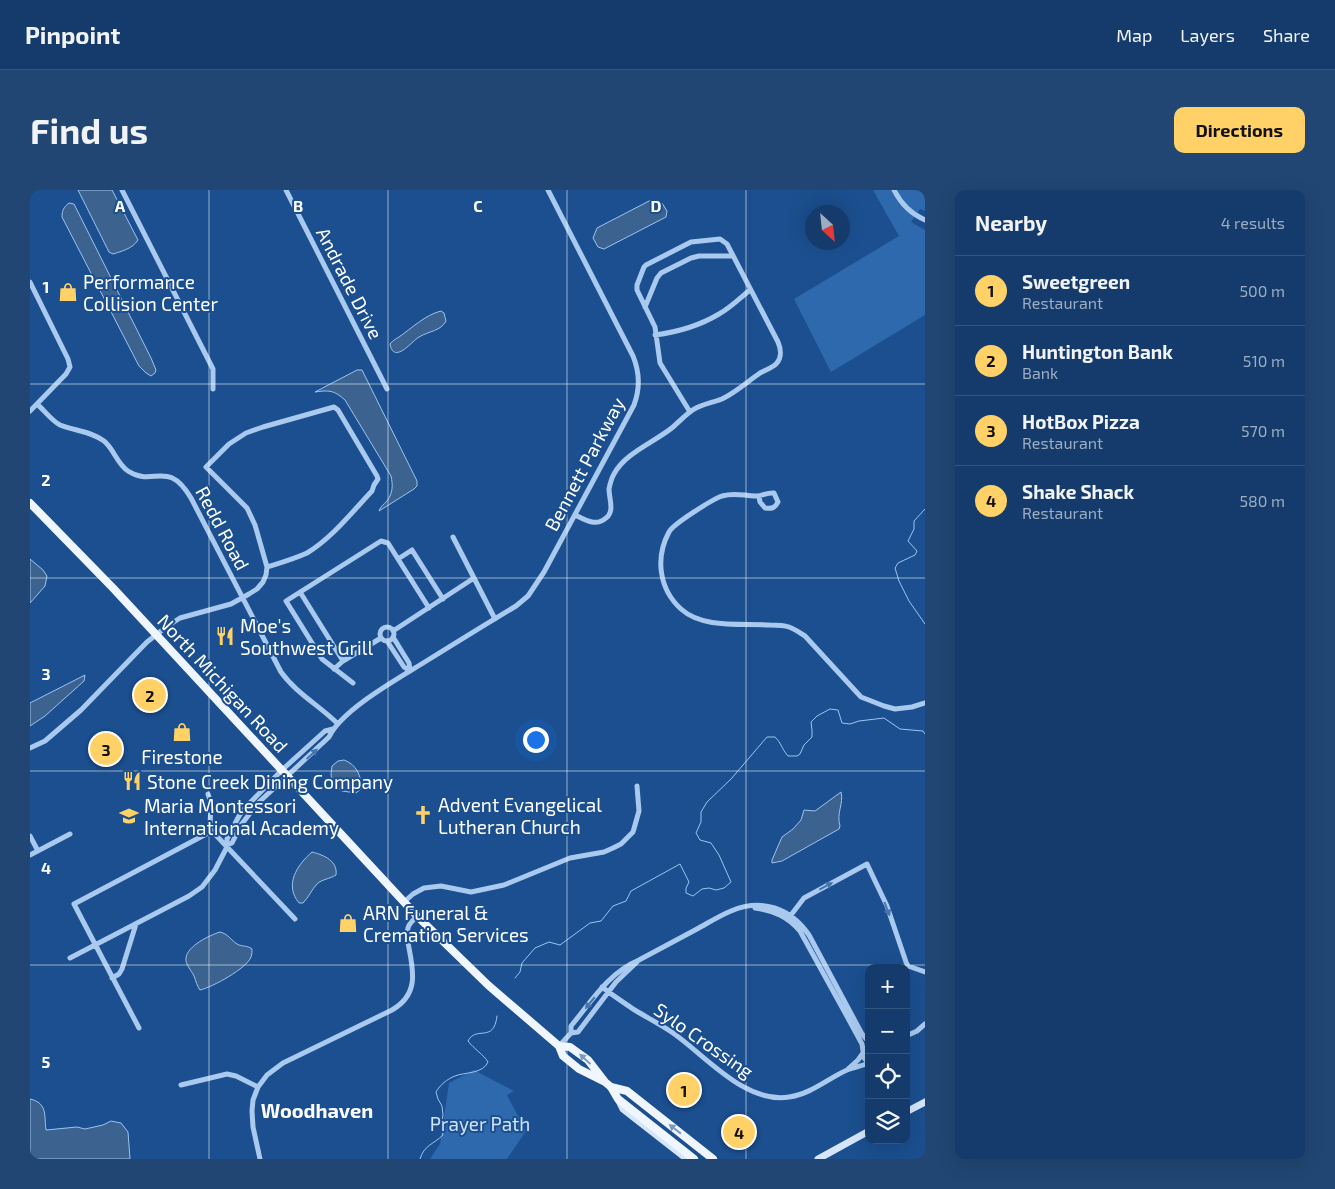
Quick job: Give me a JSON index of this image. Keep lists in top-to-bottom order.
{
  "streets": {
    "main road": ["North Michigan Road"],
    "street": [
      "Andrade Drive",
      "Bennett Parkway",
      "Redd Road",
      "Sylo Crossing"
    ]
  },
  "crossings": [
    ["Bennett Parkway", "Redd Road"],
    ["Bennett Parkway", "North Michigan Road"]
  ],
  "districts": ["Woodhaven"],
  "parks": ["Prayer Path"],
  "places": {
    "shop": ["Performance Collision Center", "Firestone", "ARN Funeral & Cremation Services"],
    "restaurant": ["Moe's Southwest Grill", "Stone Creek Dining Company"],
    "church": ["Advent Evangelical Lutheran Church"],
    "school or university": ["Maria Montessori International Academy"]
  },
  "north": "bottom right",
  "page": {
    "header": "Pinpoint",
    "nav": ["Map", "Layers", "Share"],
    "buttons": "Directions",
    "title": "Find us",
    "heading": ["Nearby", "4 results"],
    "list": [
      {
        "mark": "1",
        "name": "Sweetgreen",
        "note": "Restaurant",
        "value": "500 m"
      },
      {
        "mark": "2",
        "name": "Huntington Bank",
        "note": "Bank",
        "value": "510 m"
      },
      {
        "mark": "3",
        "name": "HotBox Pizza",
        "note": "Restaurant",
        "value": "570 m"
      },
      {
        "mark": "4",
        "name": "Shake Shack",
        "note": "Restaurant",
        "value": "580 m"
      }
    ],
    "pins": [
      "2",
      "3",
      "1",
      "4"
    ],
    "map_buttons": ["+", "−"]
  },
  "grid": {
    "columns": [
      "A",
      "B",
      "C",
      "D"
    ],
    "rows": [
      "1",
      "2",
      "3",
      "4",
      "5"
    ]
  }
}
